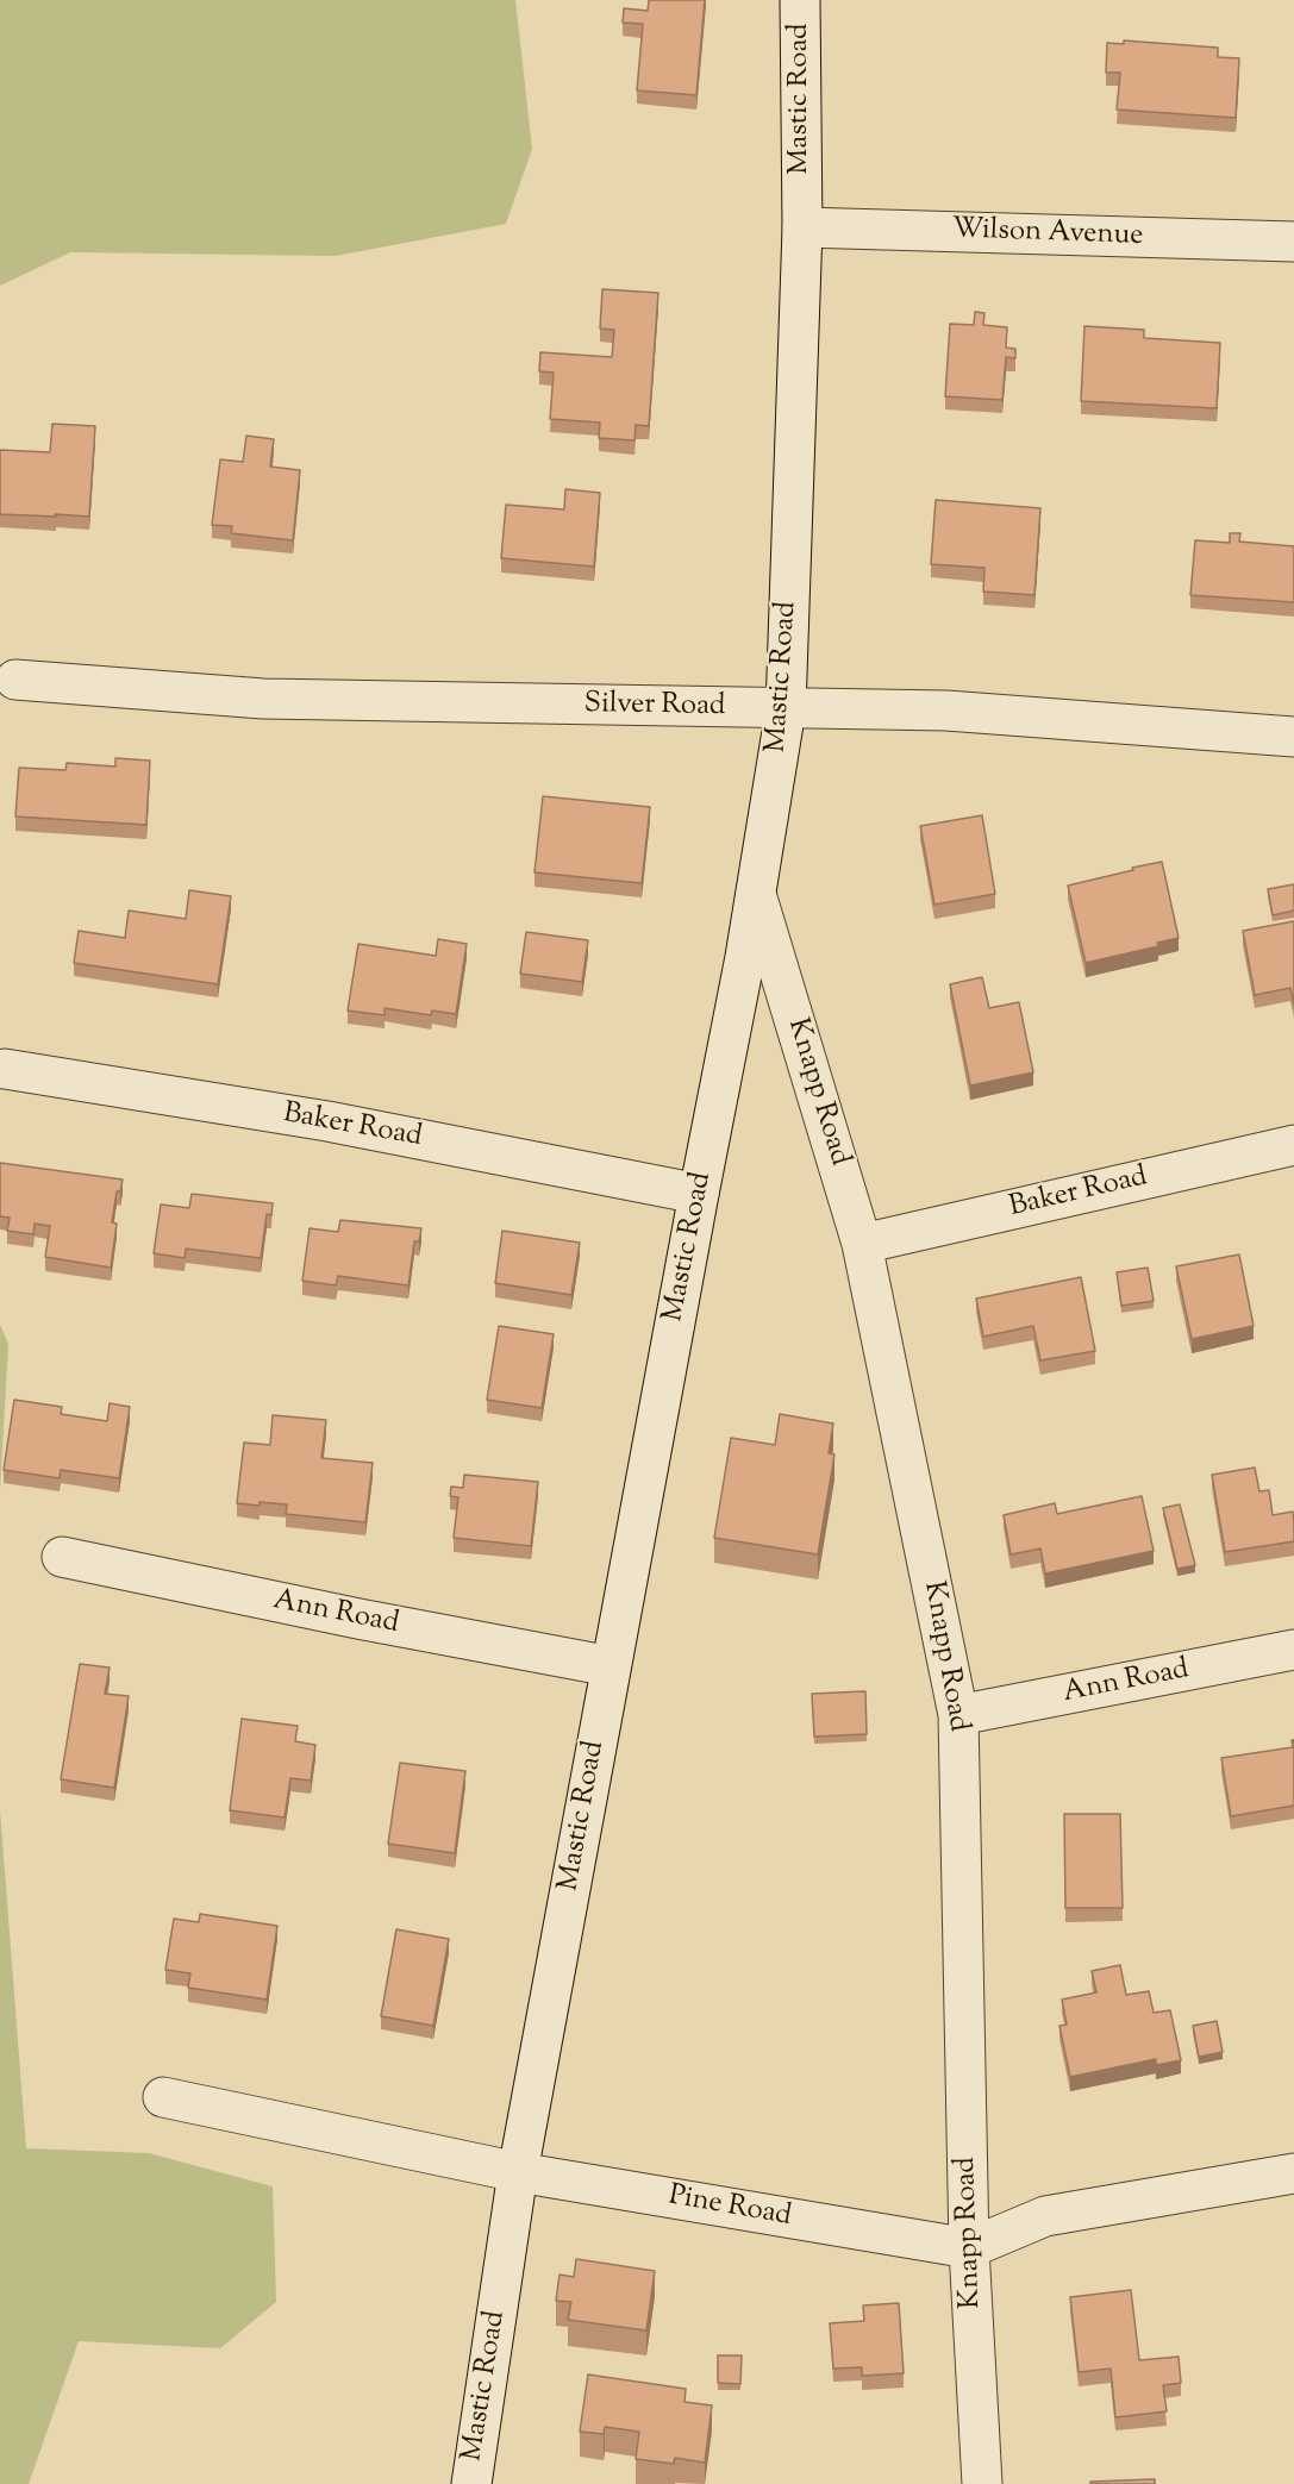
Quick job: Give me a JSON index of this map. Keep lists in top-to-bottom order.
{
  "streets": {
    "street": [
      "Mastic Road",
      "Wilson Avenue",
      "Silver Road",
      "Knapp Road",
      "Baker Road",
      "Ann Road",
      "Pine Road"
    ]
  },
  "crossings": [
    ["Mastic Road", "Wilson Avenue"],
    ["Mastic Road", "Silver Road"],
    ["Mastic Road", "Knapp Road"],
    ["Mastic Road", "Baker Road"],
    ["Mastic Road", "Ann Road"],
    ["Mastic Road", "Pine Road"],
    ["Knapp Road", "Baker Road"],
    ["Knapp Road", "Ann Road"],
    ["Knapp Road", "Pine Road"]
  ]
}
